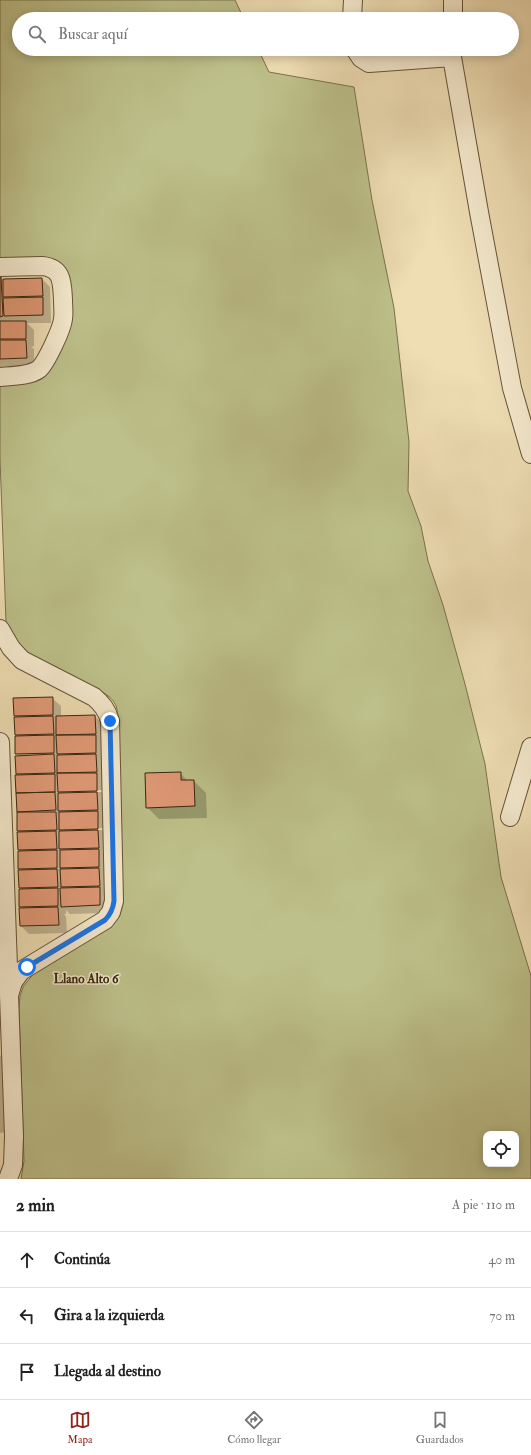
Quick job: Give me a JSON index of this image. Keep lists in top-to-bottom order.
{
  "districts": ["Llano Alto 6"],
  "page": {
    "search": "Buscar aquí",
    "heading": ["2 min", "A pie · 110 m"],
    "list": [
      ["Continúa", "40 m"],
      ["Gira a la izquierda", "70 m"],
      "Llegada al destino"
    ],
    "nav": ["Mapa", "Cómo llegar", "Guardados"]
  }
}
